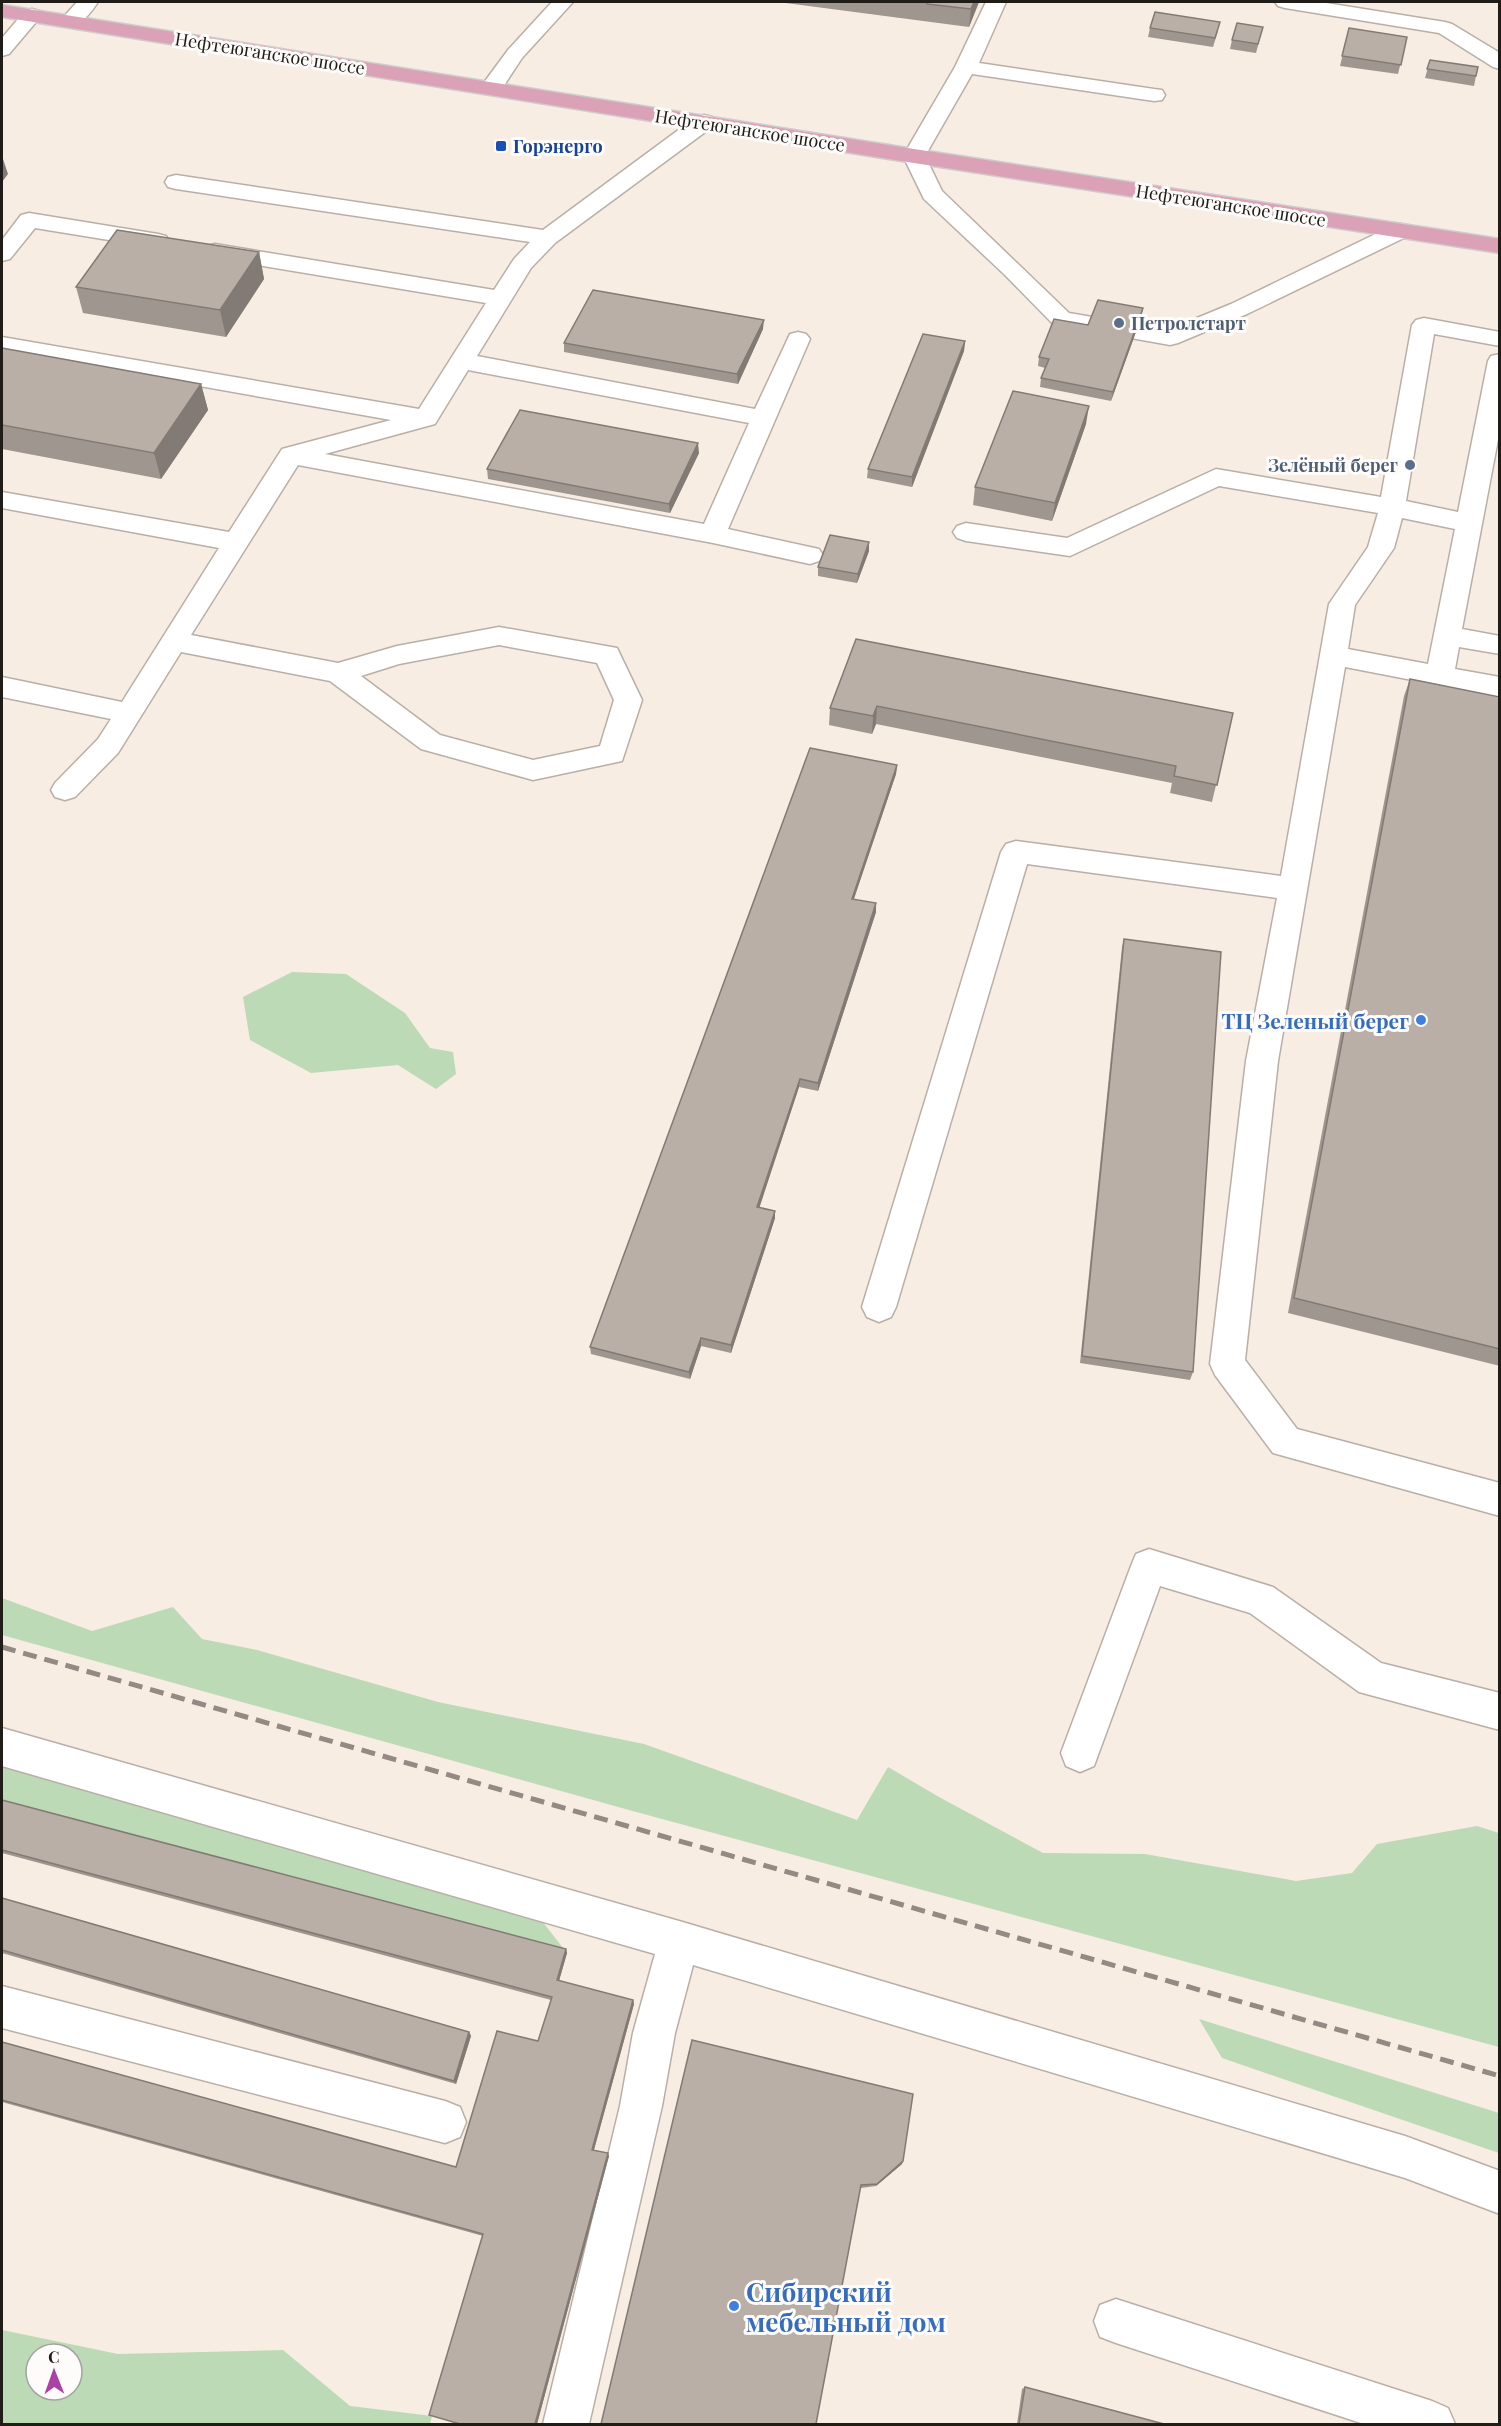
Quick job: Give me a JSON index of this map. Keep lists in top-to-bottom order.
{
  "streets": {
    "main road": ["Нефтеюганское шоссе"]
  },
  "places": {
    "transit": ["Горэнерго"],
    "other": [
      "Петролстарт",
      "Зелёный берег",
      "ТЦ Зеленый берег",
      "Сибирский мебельный дом"
    ]
  },
  "north": "top"
}
